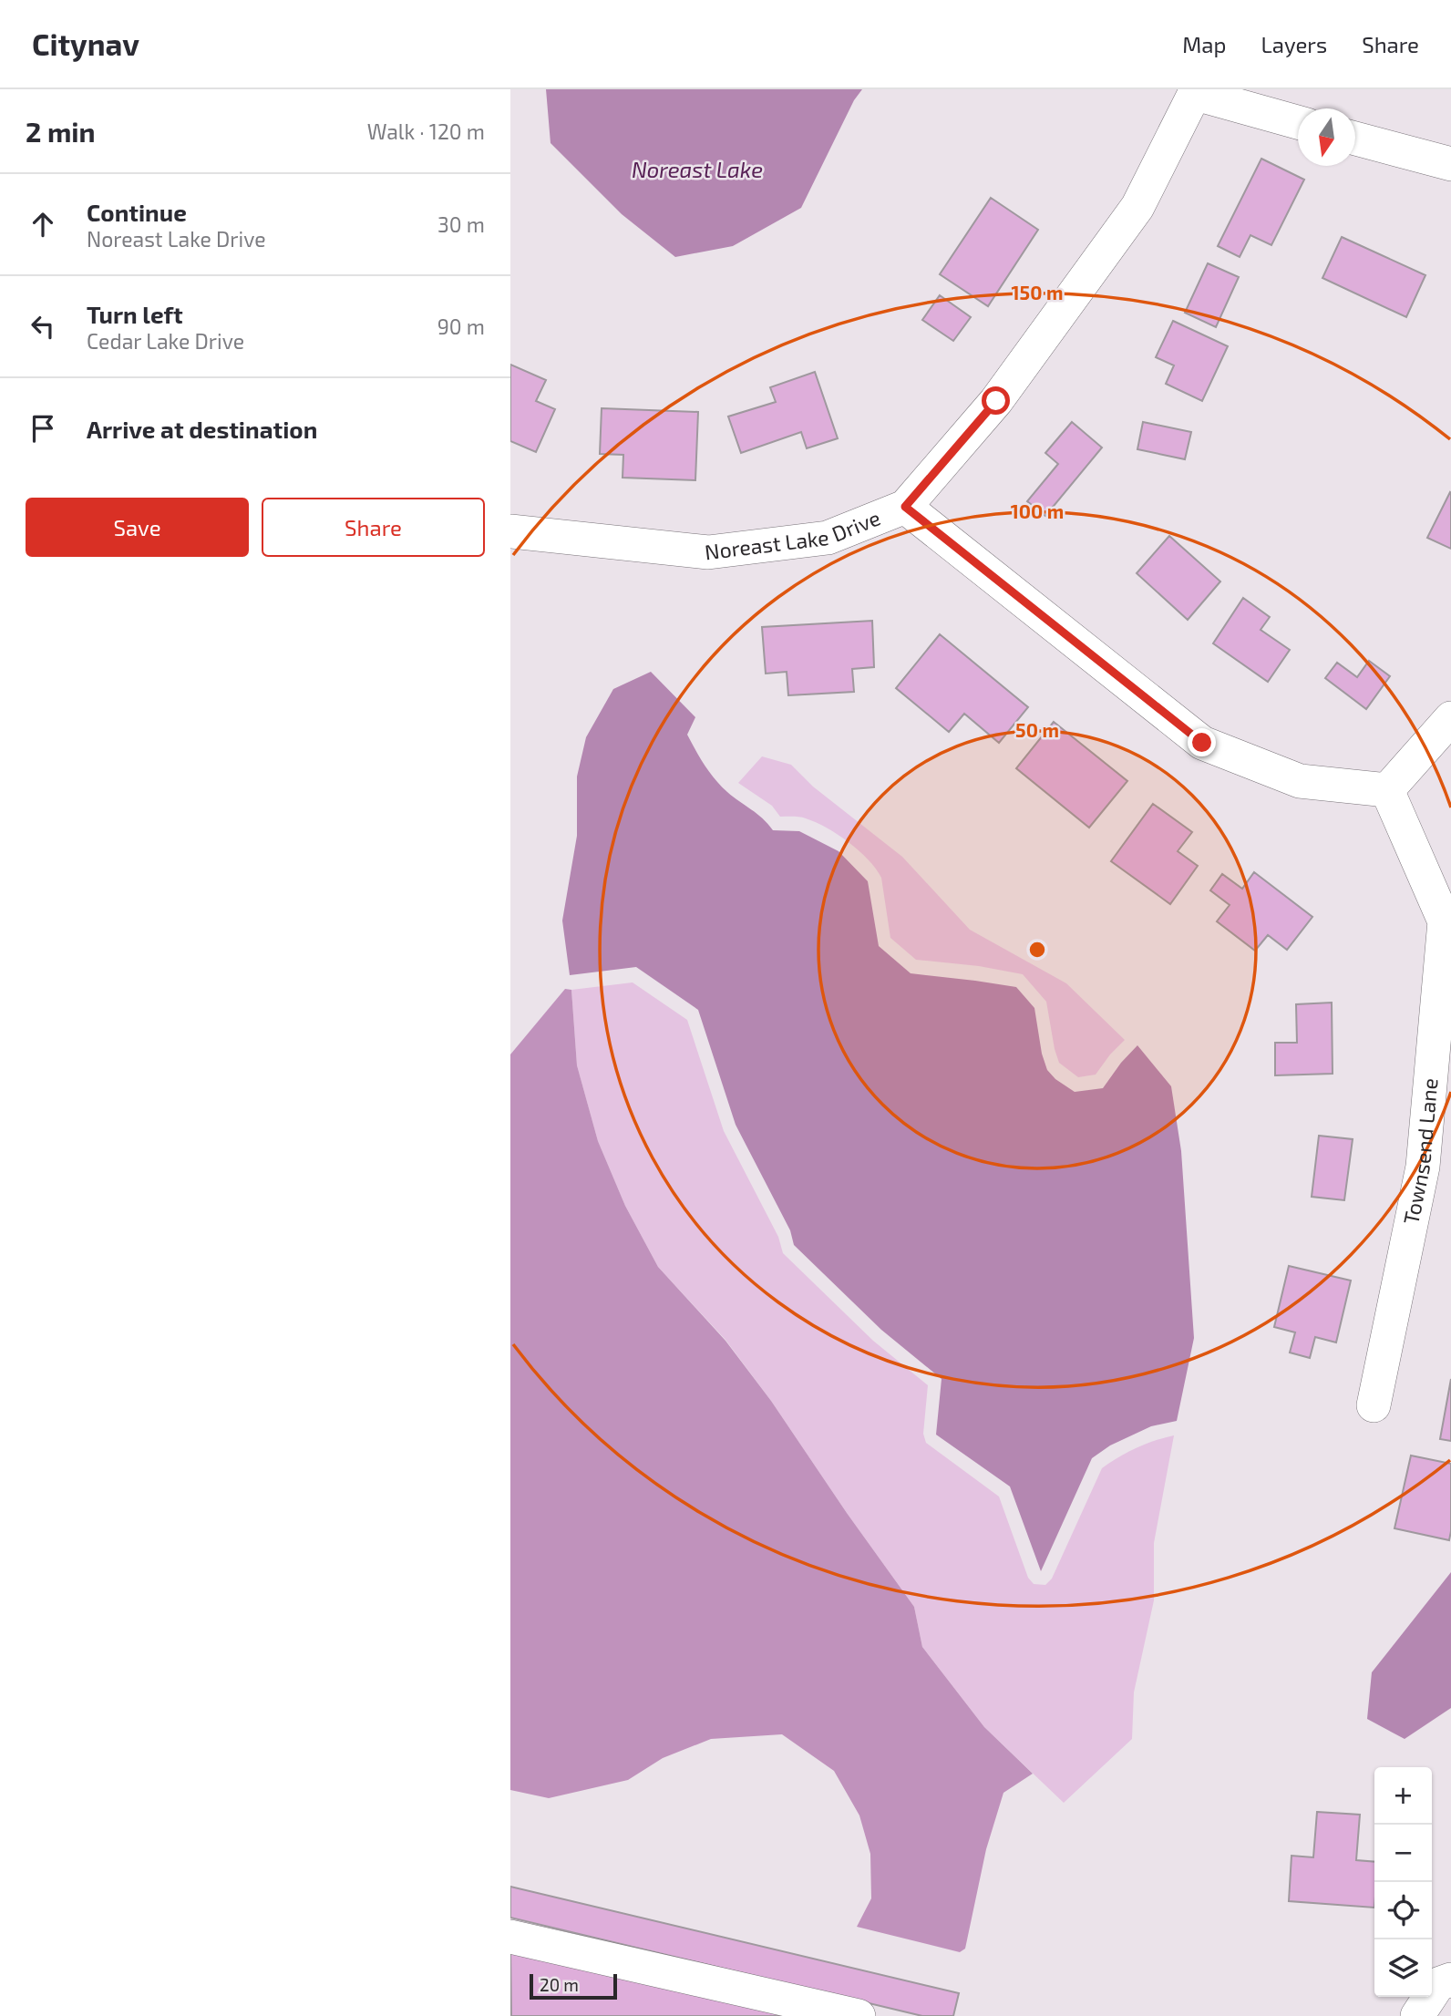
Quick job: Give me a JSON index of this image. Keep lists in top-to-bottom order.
{
  "streets": {
    "street": ["Noreast Lake Drive", "Townsend Lane"]
  },
  "water": ["Noreast Lake"],
  "scale_bar": "20 m",
  "north": "bottom",
  "page": {
    "header": "Citynav",
    "nav": ["Map", "Layers", "Share"],
    "heading": ["2 min", "Walk · 120 m"],
    "list": [
      ["Continue", "Noreast Lake Drive", "30 m"],
      ["Turn left", "Cedar Lake Drive", "90 m"],
      "Arrive at destination"
    ],
    "buttons": ["Save", "Share"],
    "map_buttons": ["+", "−"],
    "scale": "20 m"
  },
  "rings": ["150 m", "100 m", "50 m"]
}
